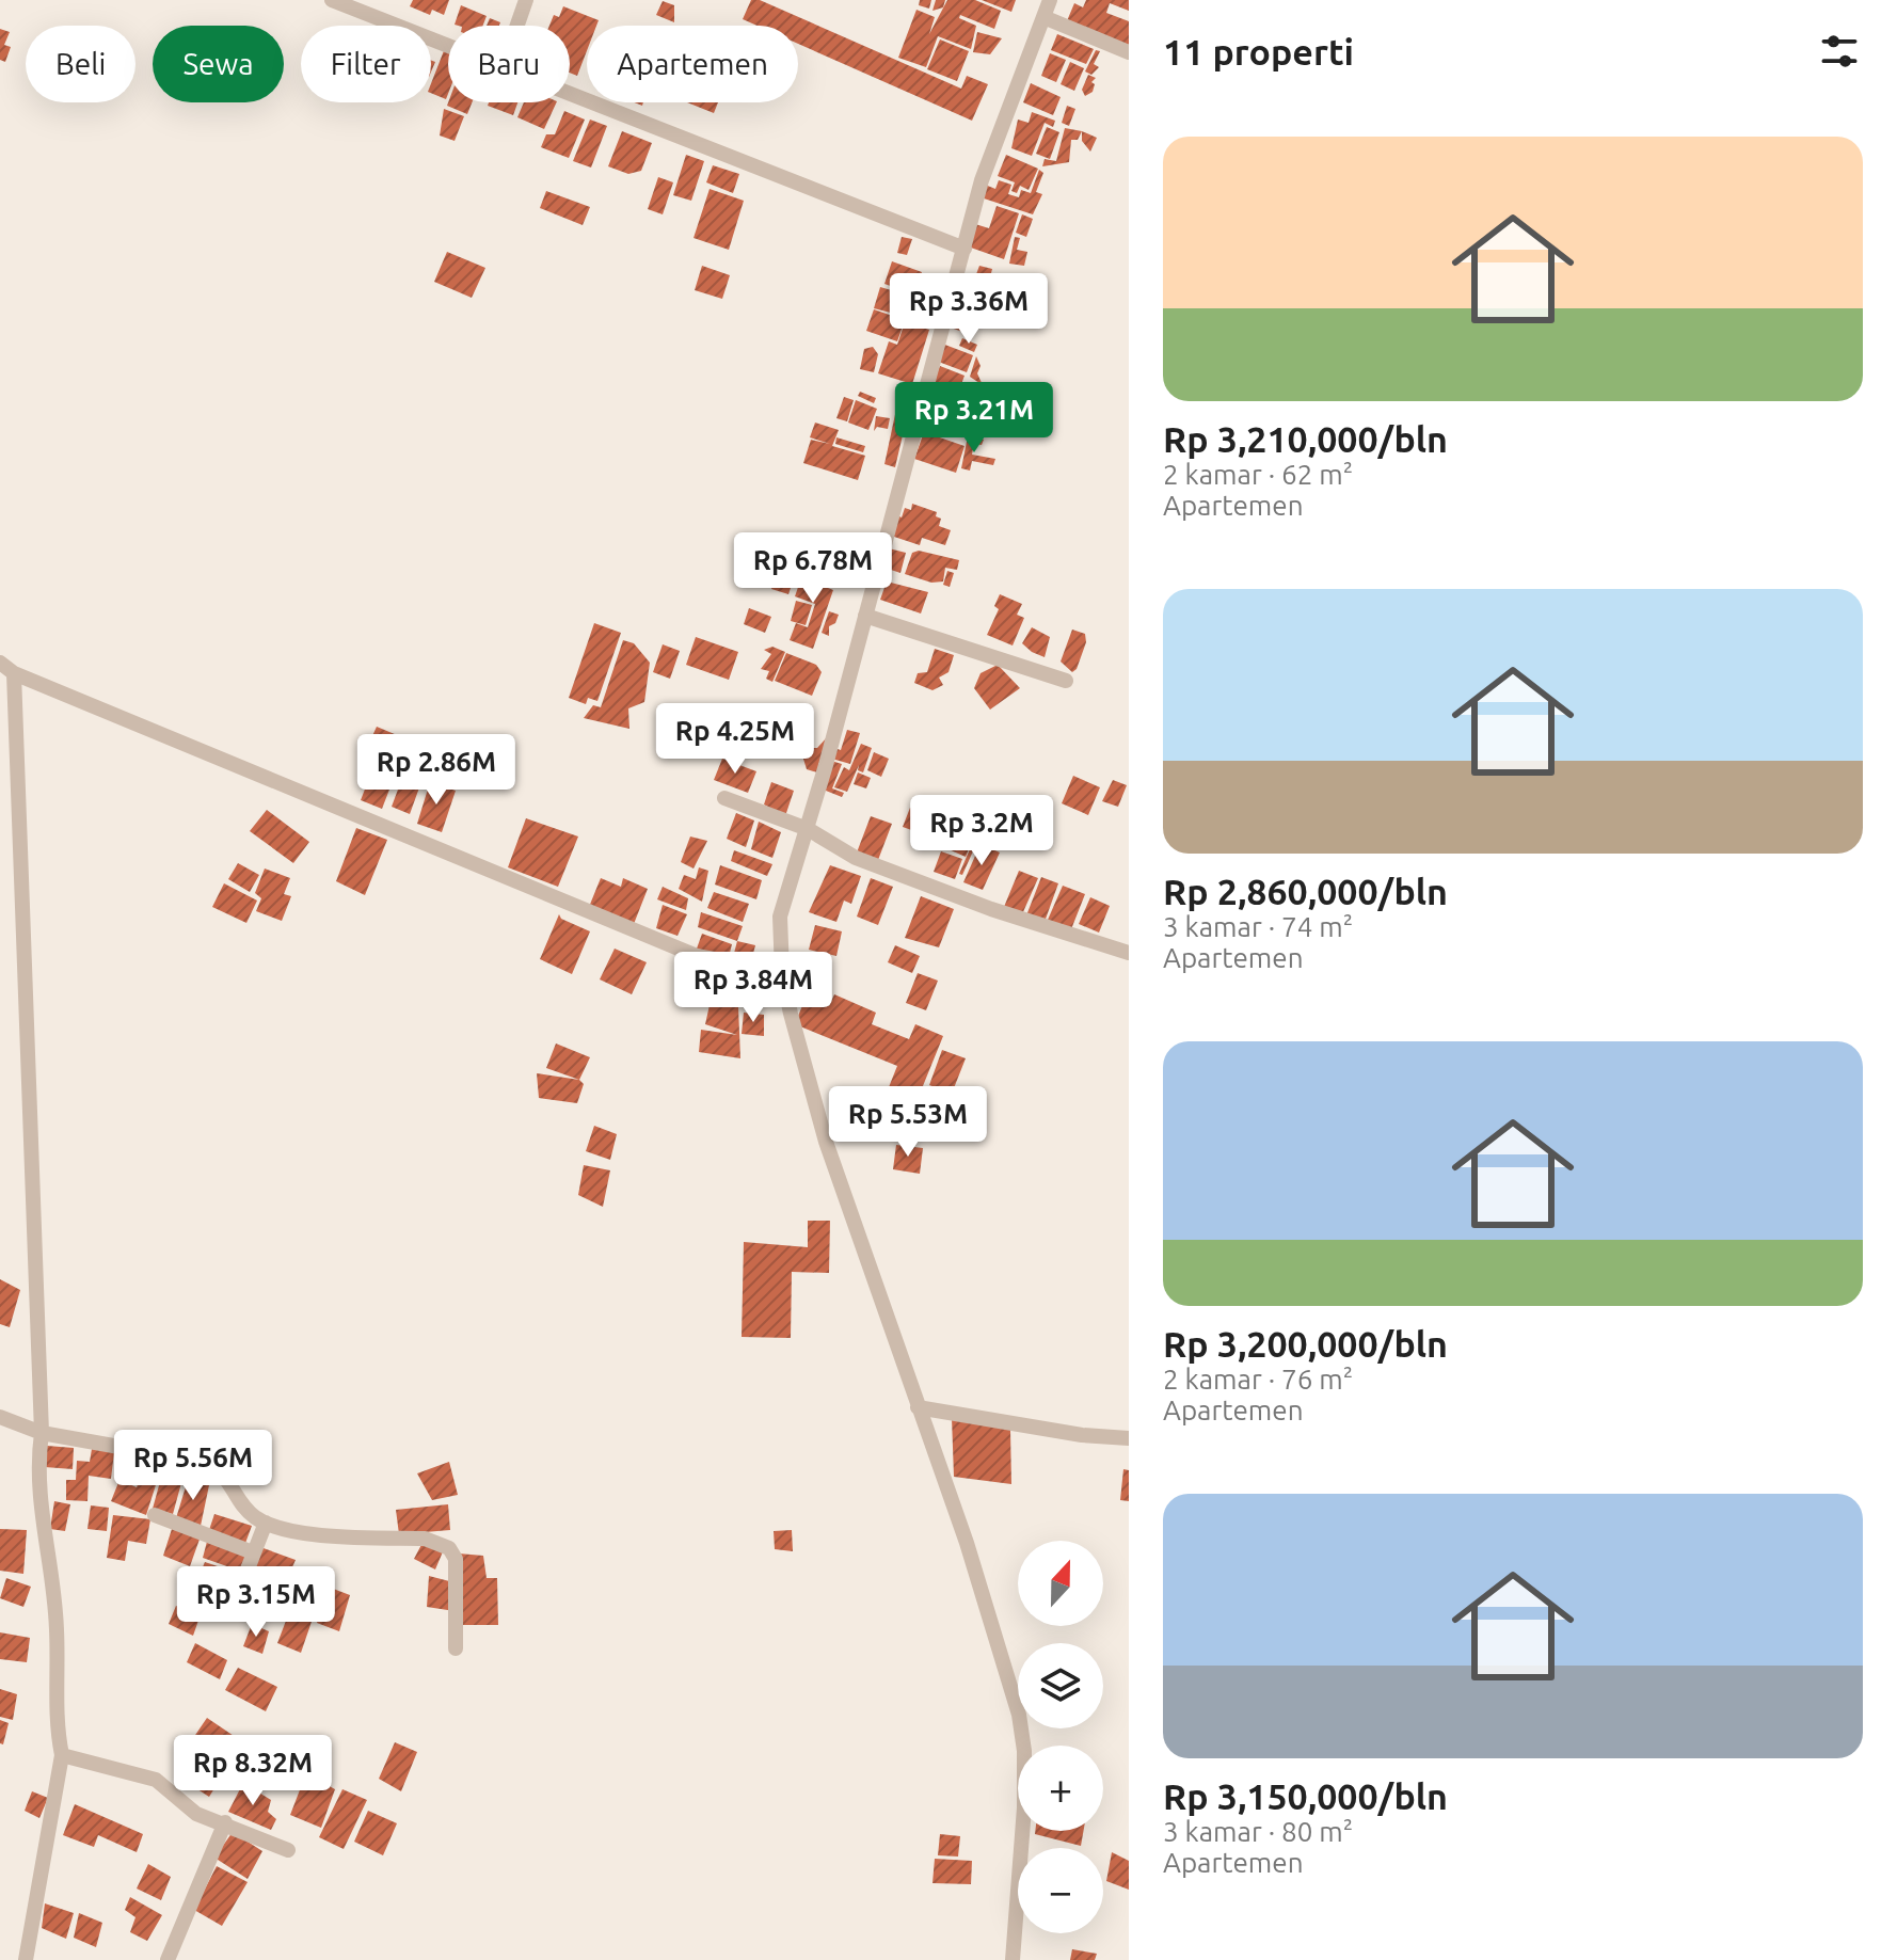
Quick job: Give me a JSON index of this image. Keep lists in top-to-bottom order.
{
  "north": "top",
  "page": {
    "heading": "11 properti",
    "chip": [
      "Beli",
      "Sewa",
      "Filter",
      "Baru",
      "Apartemen"
    ],
    "list": [
      {
        "name": "Rp 3,210,000/bln",
        "note": "2 kamar · 62 m² · Apartemen"
      },
      {
        "name": "Rp 2,860,000/bln",
        "note": "3 kamar · 74 m² · Apartemen"
      },
      {
        "name": "Rp 3,200,000/bln",
        "note": "2 kamar · 76 m² · Apartemen"
      },
      {
        "name": "Rp 3,150,000/bln",
        "note": "3 kamar · 80 m² · Apartemen"
      }
    ],
    "price": [
      "Rp 3.36M",
      "Rp 3.21M",
      "Rp 6.78M",
      "Rp 4.25M",
      "Rp 2.86M",
      "Rp 3.2M",
      "Rp 3.84M",
      "Rp 5.53M",
      "Rp 5.56M",
      "Rp 3.15M",
      "Rp 8.32M"
    ],
    "map_buttons": ["+", "−"]
  }
}
